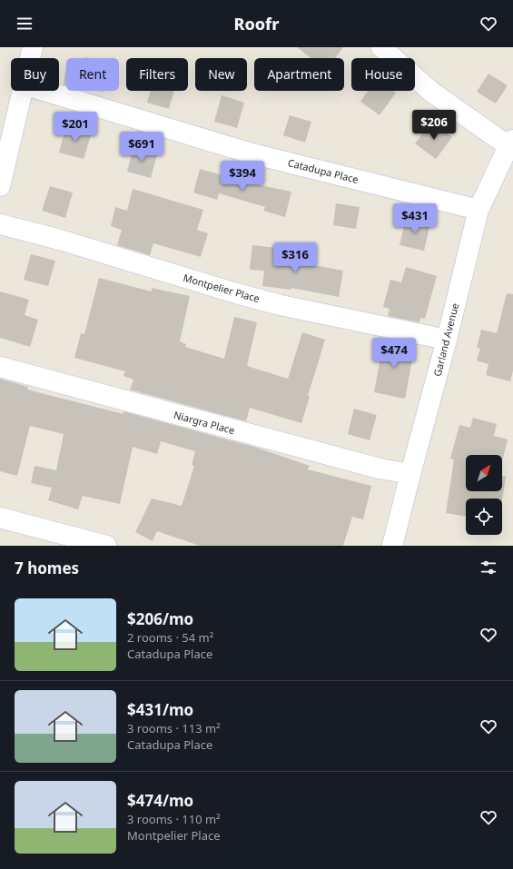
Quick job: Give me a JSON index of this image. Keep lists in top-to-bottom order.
{
  "streets": {
    "street": [
      "Catadupa Place",
      "Montpelier Place",
      "Garland Avenue",
      "Niargra Place"
    ]
  },
  "crossings": [
    ["Catadupa Place", "Garland Avenue"],
    ["Montpelier Place", "Garland Avenue"],
    ["Garland Avenue", "Niargra Place"]
  ],
  "north": "top right",
  "page": {
    "header": "Roofr",
    "chip": [
      "Buy",
      "Rent",
      "Filters",
      "New",
      "Apartment",
      "House"
    ],
    "price": [
      "$206",
      "$201",
      "$691",
      "$394",
      "$431",
      "$316",
      "$474"
    ],
    "heading": "7 homes",
    "list": [
      {
        "name": "$206/mo",
        "note": "2 rooms · 54 m² · Catadupa Place"
      },
      {
        "name": "$431/mo",
        "note": "3 rooms · 113 m² · Catadupa Place"
      },
      {
        "name": "$474/mo",
        "note": "3 rooms · 110 m² · Montpelier Place"
      }
    ]
  }
}
